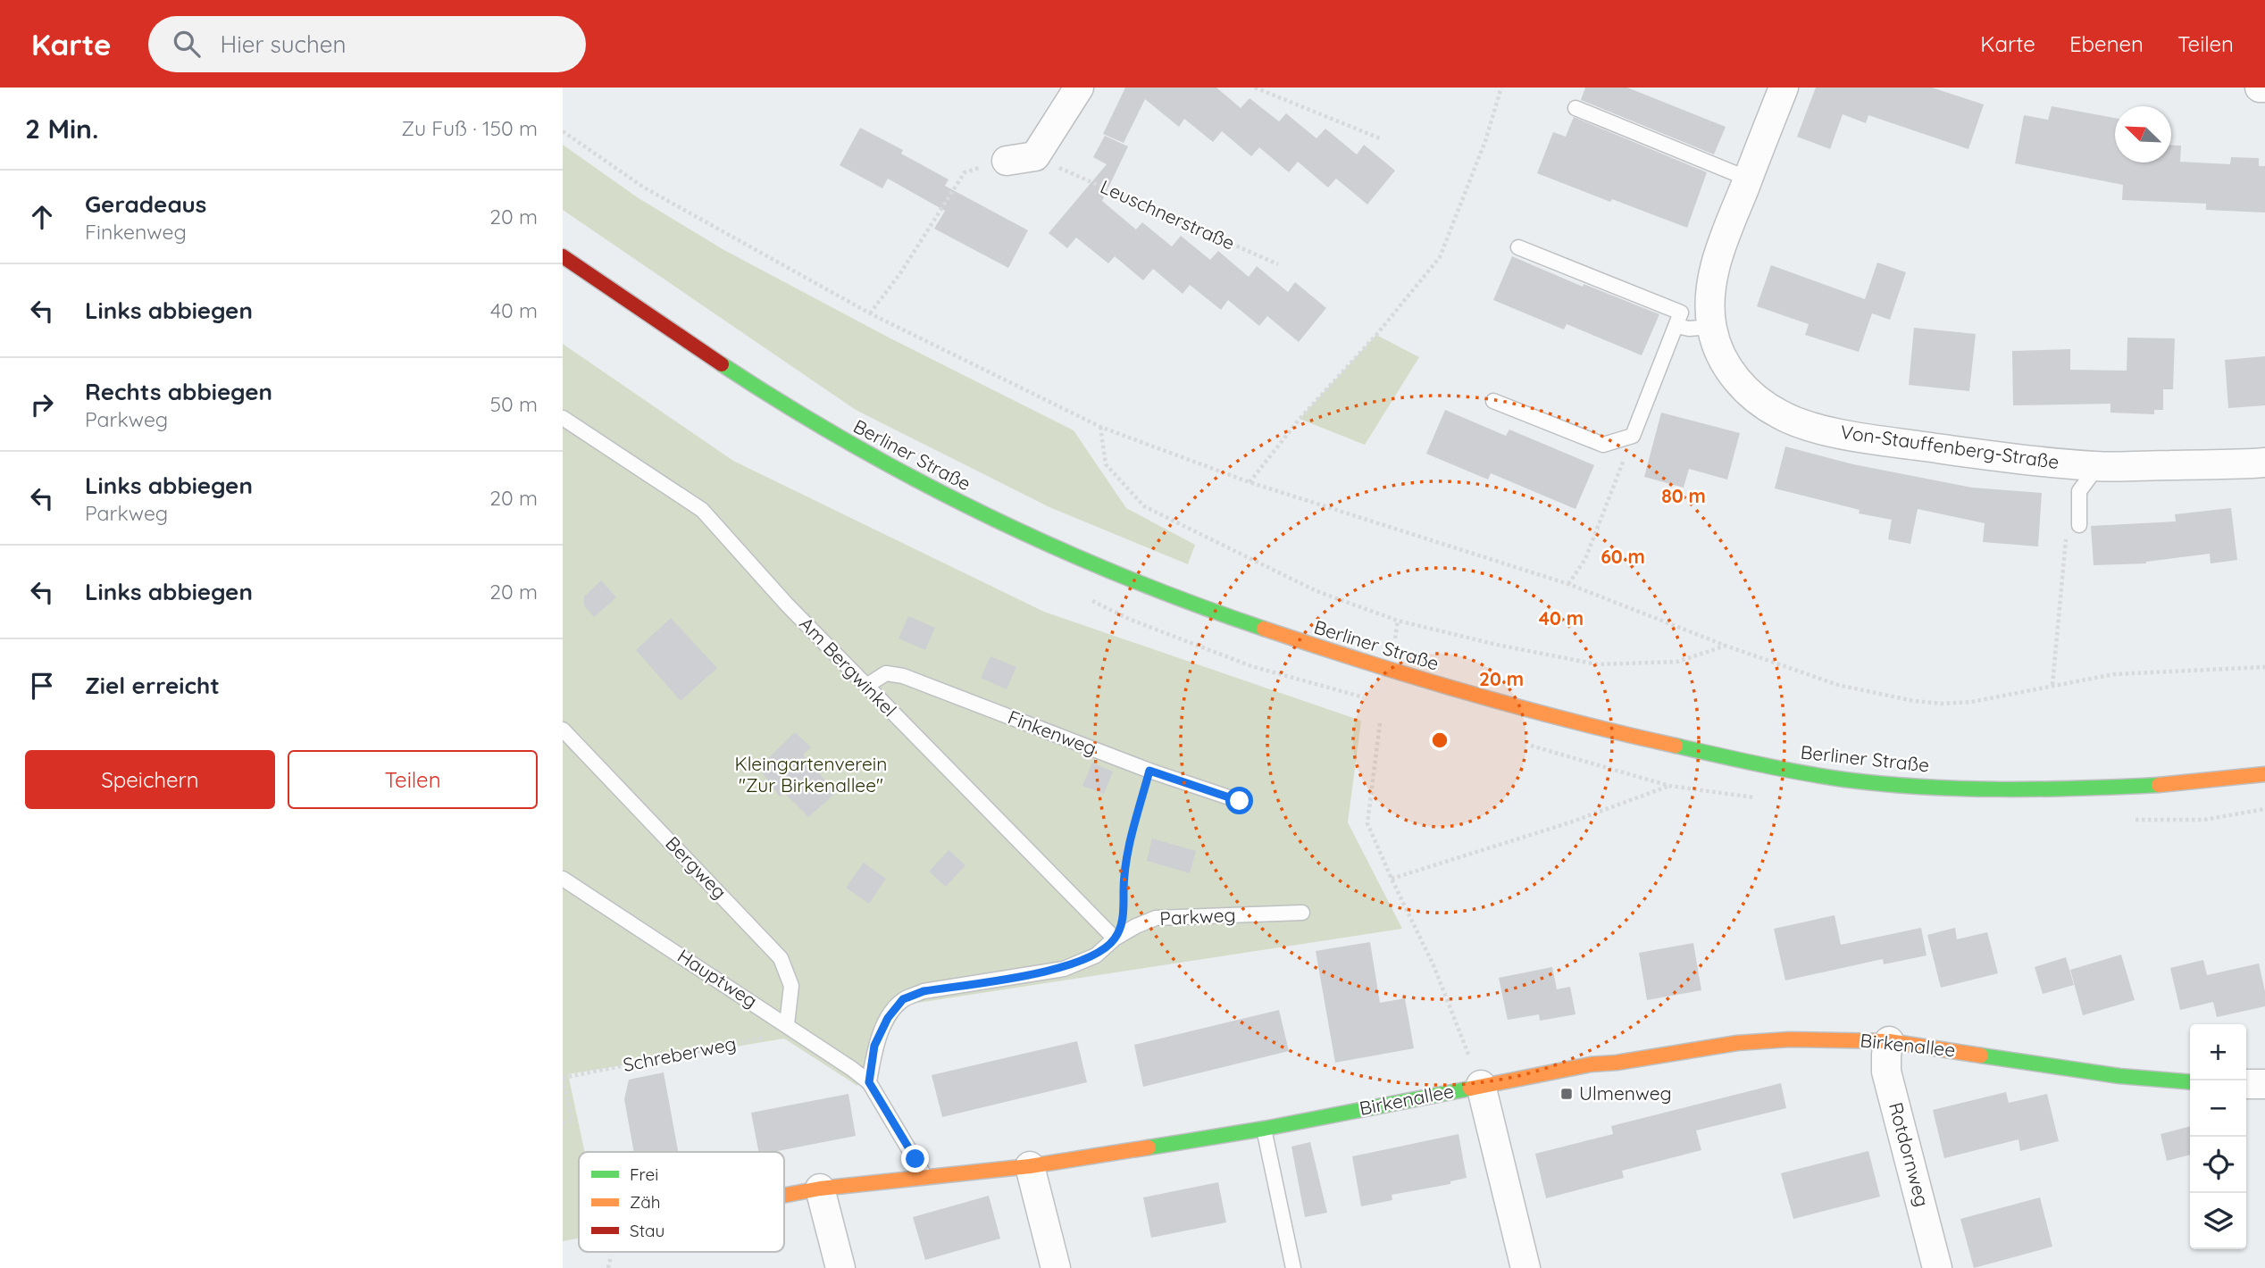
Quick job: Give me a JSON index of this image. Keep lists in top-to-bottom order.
{
  "streets": {
    "main road": ["Berliner Straße", "Birkenallee"],
    "street": ["Von-Stauffenberg-Straße", "Rotdornweg"],
    "lane": [
      "Am Bergwinkel",
      "Finkenweg",
      "Bergweg",
      "Parkweg",
      "Hauptweg"
    ],
    "path": ["Leuschnerstraße", "Schreberweg"]
  },
  "crossings": [
    ["Am Bergwinkel", "Finkenweg"],
    ["Am Bergwinkel", "Parkweg"],
    ["Bergweg", "Hauptweg"],
    ["Bergweg", "Schreberweg"],
    ["Parkweg", "Hauptweg"],
    ["Hauptweg", "Schreberweg"],
    ["Birkenallee", "Rotdornweg"]
  ],
  "parks": ["Kleingartenverein \"Zur Birkenallee\""],
  "places": {
    "transit": ["Ulmenweg"]
  },
  "legend": ["Frei", "Zäh", "Stau"],
  "north": "top left",
  "page": {
    "header": "Karte",
    "search": "Hier suchen",
    "nav": ["Karte", "Ebenen", "Teilen"],
    "heading": ["2 Min.", "Zu Fuß · 150 m"],
    "list": [
      ["Geradeaus", "Finkenweg", "20 m"],
      ["Links abbiegen", "40 m"],
      ["Rechts abbiegen", "Parkweg", "50 m"],
      ["Links abbiegen", "Parkweg", "20 m"],
      ["Links abbiegen", "20 m"],
      "Ziel erreicht"
    ],
    "buttons": ["Speichern", "Teilen"],
    "map_buttons": ["+", "−"]
  },
  "rings": [
    "80 m",
    "60 m",
    "40 m",
    "20 m"
  ]
}
